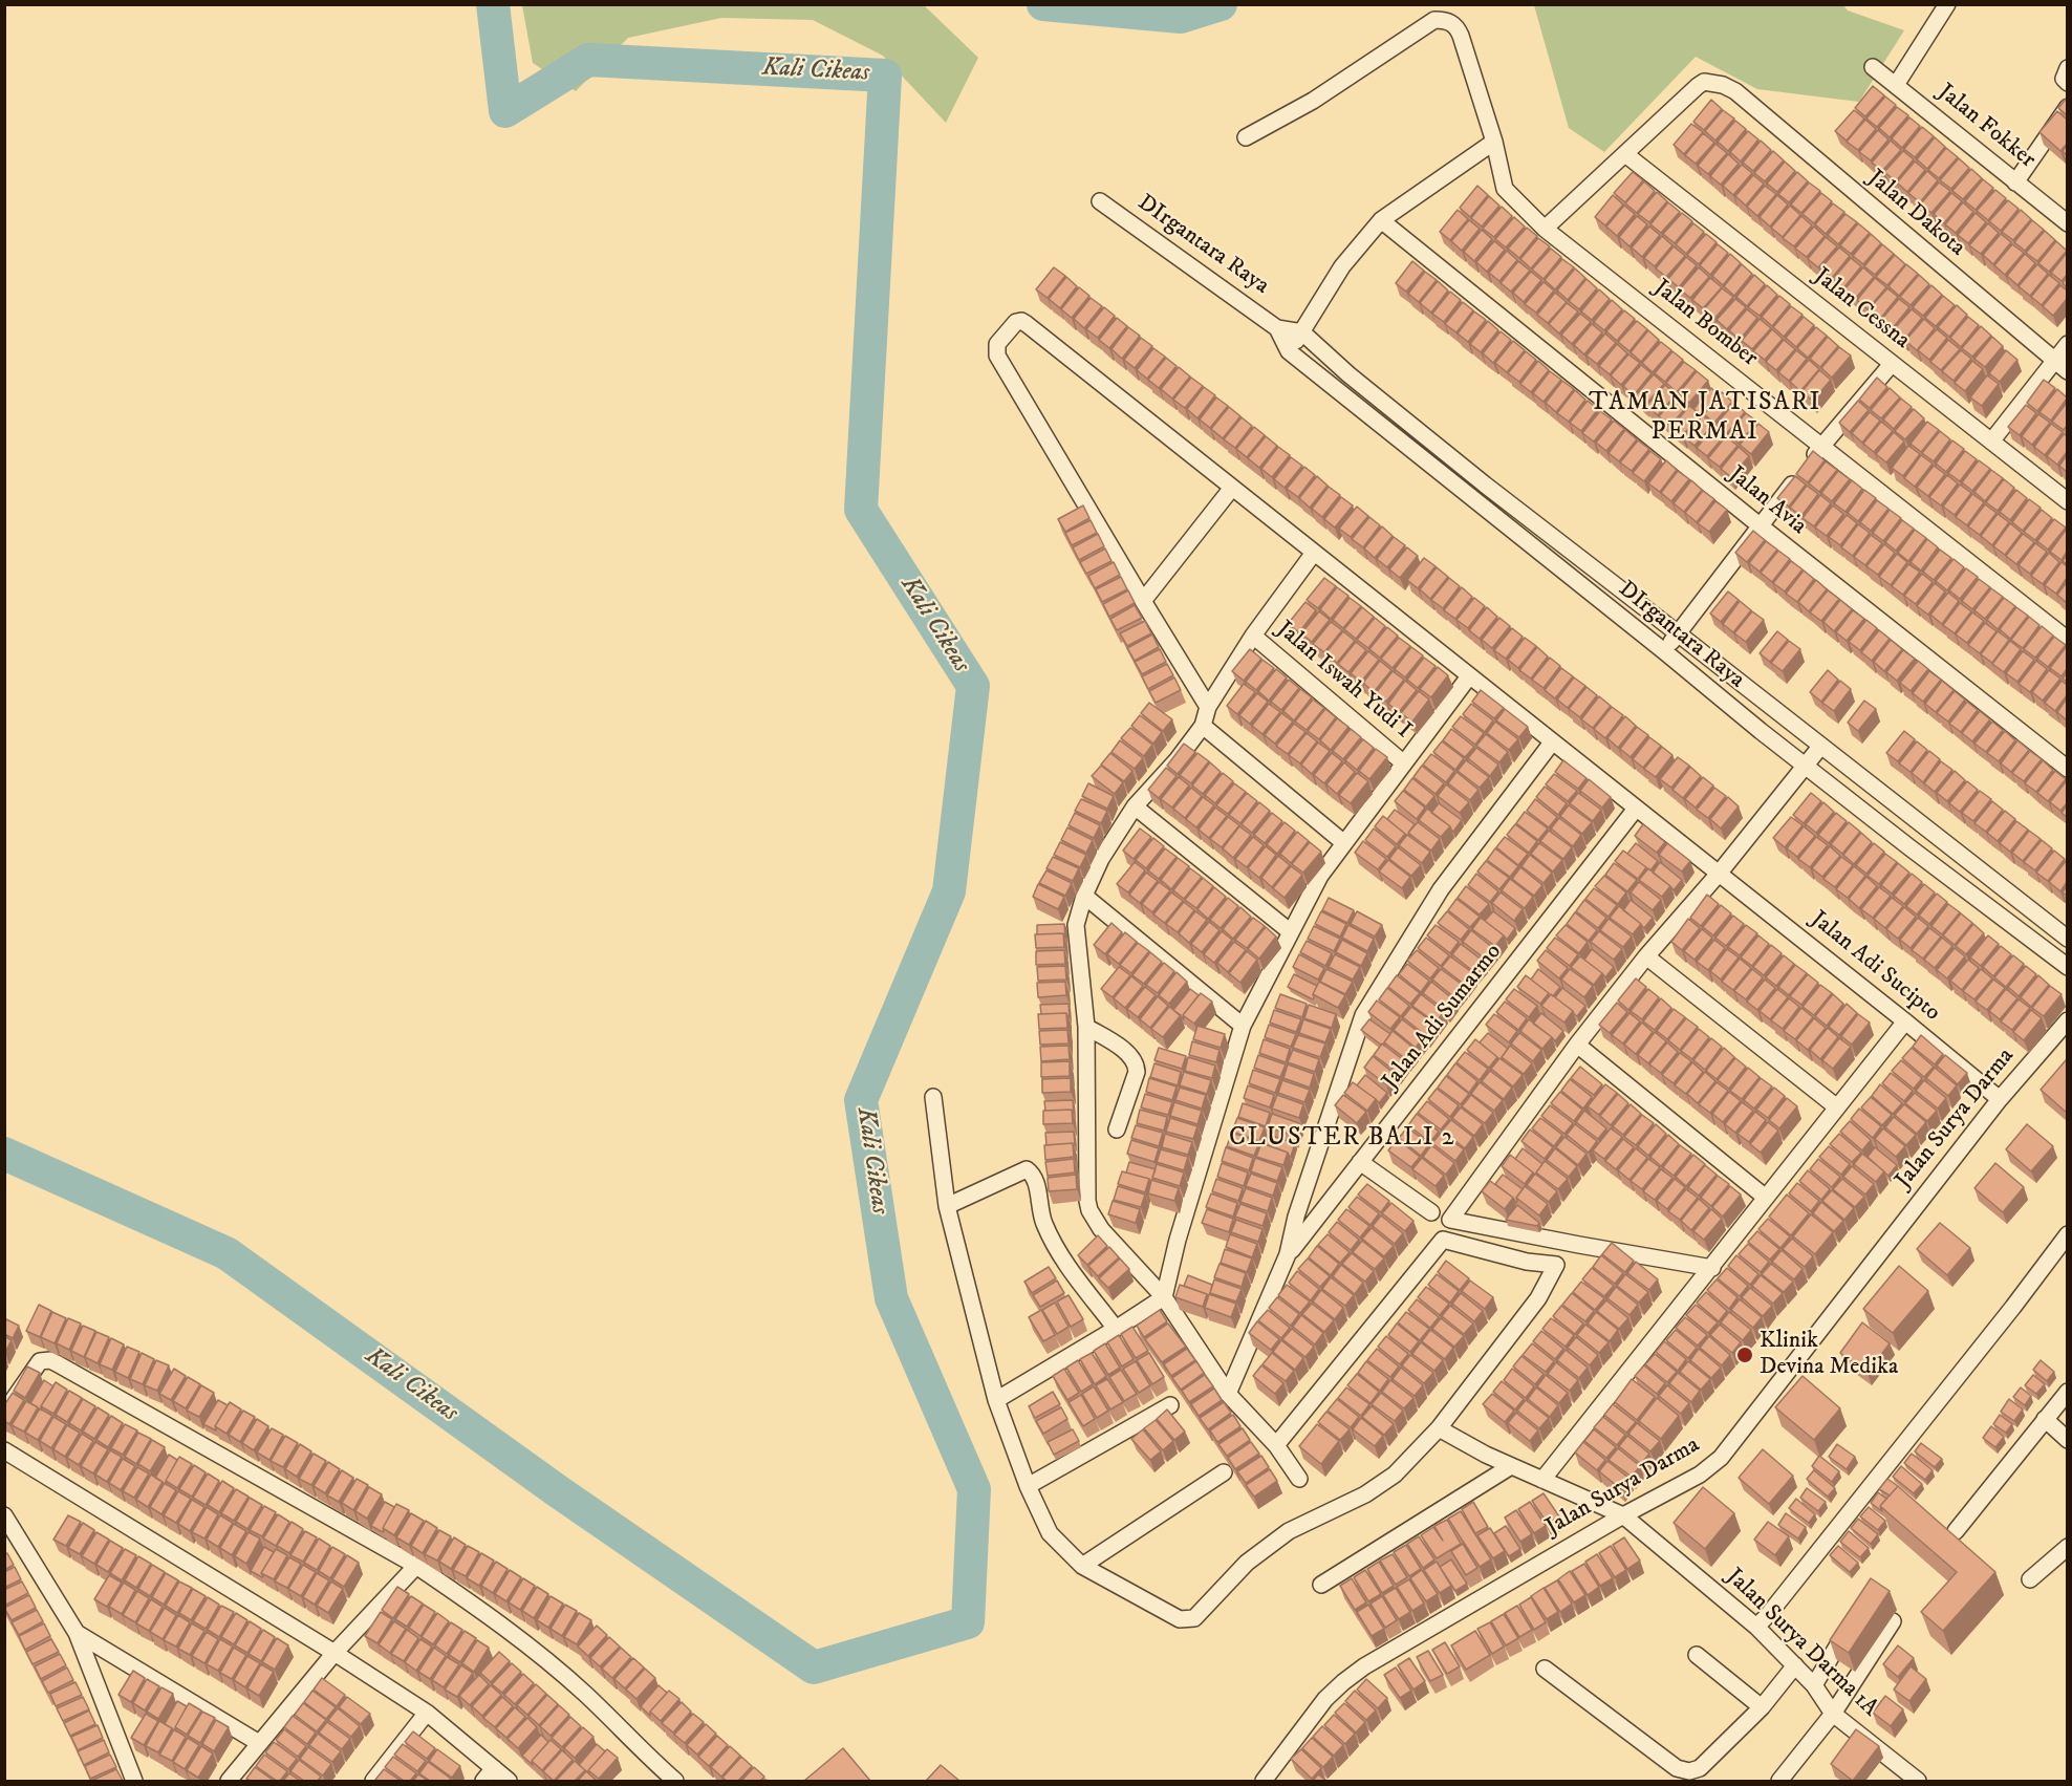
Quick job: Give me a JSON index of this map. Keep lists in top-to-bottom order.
{
  "streets": {
    "street": [
      "Jalan Fokker",
      "Jalan Dakota",
      "DIrgantara Raya",
      "Jalan Cessna",
      "Jalan Bomber",
      "Jalan Avia",
      "Jalan Iswah Yudi I",
      "Jalan Adi Sucipto",
      "Jalan Adi Sumarmo",
      "Jalan Surya Darma",
      "Jalan Surya Darma 1A"
    ]
  },
  "crossings": [
    ["Jalan Dakota", "Jalan Cessna"],
    ["Jalan Adi Sucipto", "Jalan Adi Sumarmo"],
    ["Jalan Adi Sucipto", "Jalan Surya Darma"],
    ["Jalan Surya Darma", "Jalan Surya Darma 1A"]
  ],
  "districts": ["TAMAN JATISARI PERMAI", "CLUSTER BALI 2"],
  "water": ["Kali Cikeas"],
  "places": ["Klinik Devina Medika"]
}
